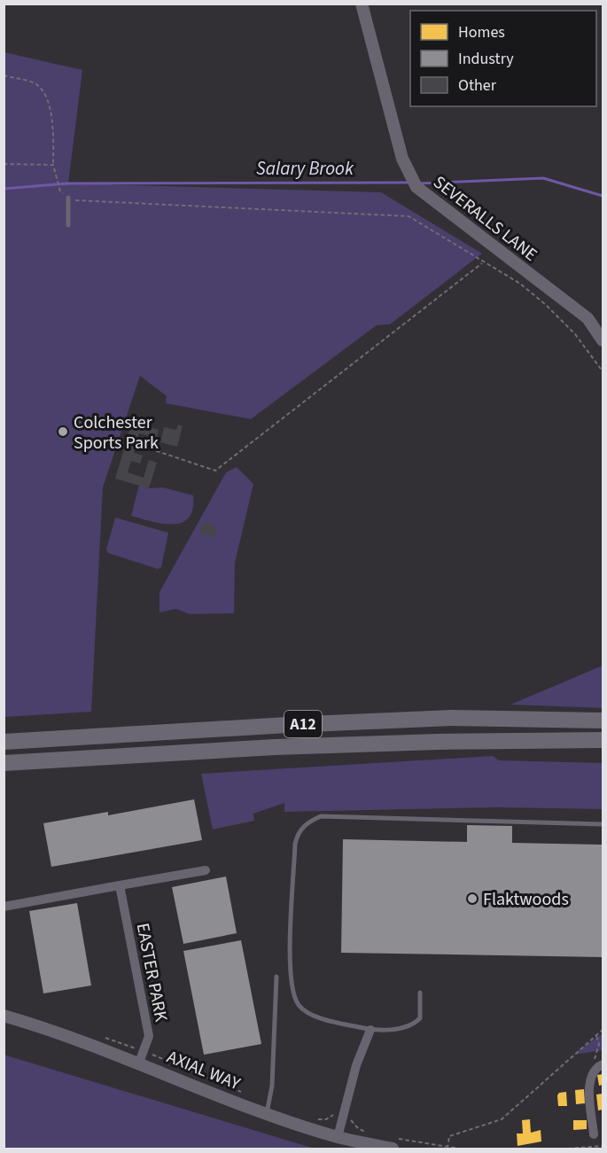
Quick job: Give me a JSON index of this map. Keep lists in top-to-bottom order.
{
  "streets": {
    "highway": ["A12"],
    "street": ["SEVERALLS LANE", "EASTER PARK", "AXIAL WAY"]
  },
  "crossings": [
    ["EASTER PARK", "AXIAL WAY"]
  ],
  "water": ["Salary Brook"],
  "places": ["Colchester Sports Park", "Flaktwoods"],
  "legend": ["Homes", "Industry", "Other"]
}
